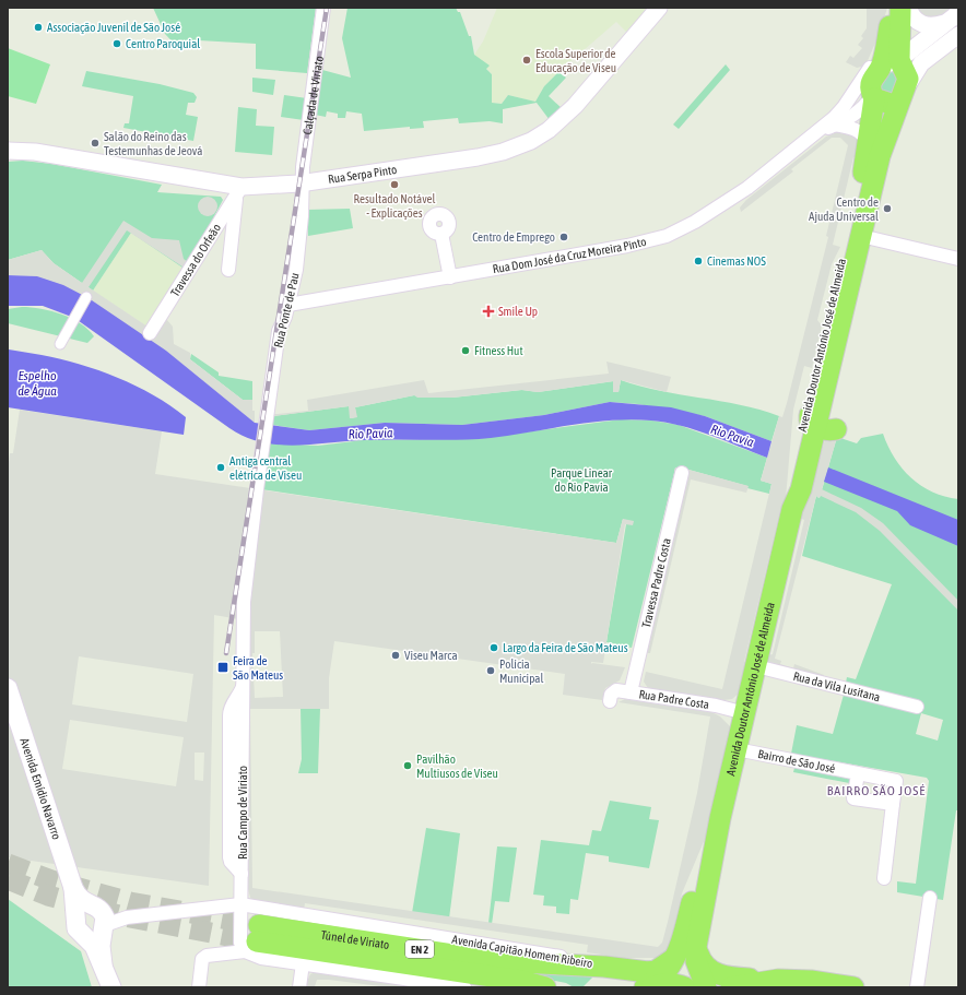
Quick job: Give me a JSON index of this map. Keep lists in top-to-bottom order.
{
  "streets": {
    "main road": [
      "Avenida Doutor António José de Almeida",
      "Avenida Emídio Navarro",
      "Túnel de Viriato",
      "EN 2"
    ],
    "street": [
      "Calçada de Viriato",
      "Rua Serpa Pinto",
      "Rua Dom José da Cruz Moreira Pinto",
      "Travessa do Orfeão",
      "Rua Ponte de Pau",
      "Travessa Padre Costa",
      "Rua da Vila Lusitana",
      "Rua Padre Costa",
      "Bairro de São José",
      "Rua Campo de Viriato",
      "Avenida Capitão Homem Ribeiro"
    ]
  },
  "crossings": [
    ["Calçada de Viriato", "Rua Serpa Pinto"],
    ["Calçada de Viriato", "Rua Ponte de Pau"],
    ["Rua Serpa Pinto", "Travessa do Orfeão"],
    ["Rua Serpa Pinto", "Rua Ponte de Pau"],
    ["Rua Dom José da Cruz Moreira Pinto", "Rua Ponte de Pau"],
    ["Rua Dom José da Cruz Moreira Pinto", "Avenida Doutor António José de Almeida"],
    ["Rua Ponte de Pau", "Rua Campo de Viriato"],
    ["Avenida Doutor António José de Almeida", "Rua da Vila Lusitana"],
    ["Avenida Doutor António José de Almeida", "Rua Padre Costa"],
    ["Avenida Doutor António José de Almeida", "Bairro de São José"],
    ["Avenida Doutor António José de Almeida", "EN 2"],
    ["Travessa Padre Costa", "Rua Padre Costa"],
    ["Rua Campo de Viriato", "Avenida Capitão Homem Ribeiro"],
    ["Túnel de Viriato", "EN 2"],
    ["Túnel de Viriato", "Avenida Capitão Homem Ribeiro"],
    ["EN 2", "Avenida Capitão Homem Ribeiro"]
  ],
  "districts": ["BAIRRO SÃO JOSÉ"],
  "water": ["Espelho de Água", "Rio Pavia"],
  "parks": ["Parque Linear do Rio Pavia"],
  "places": {
    "other": [
      "Associação Juvenil de São José",
      "Centro Paroquial",
      "Escola Superior de Educação de Viseu",
      "Salão do Reino das Testemunhas de Jeová",
      "Resultado Notável - Explicações",
      "Centro de Ajuda Universal",
      "Centro de Emprego",
      "Cinemas NOS",
      "Fitness Hut",
      "Antiga central elétrica de Viseu",
      "Largo da Feira de São Mateus",
      "Viseu Marca",
      "Polícia Municipal",
      "Pavilhão Multiusos de Viseu"
    ],
    "health": ["Smile Up"],
    "transit": ["Feira de São Mateus"]
  }
}
